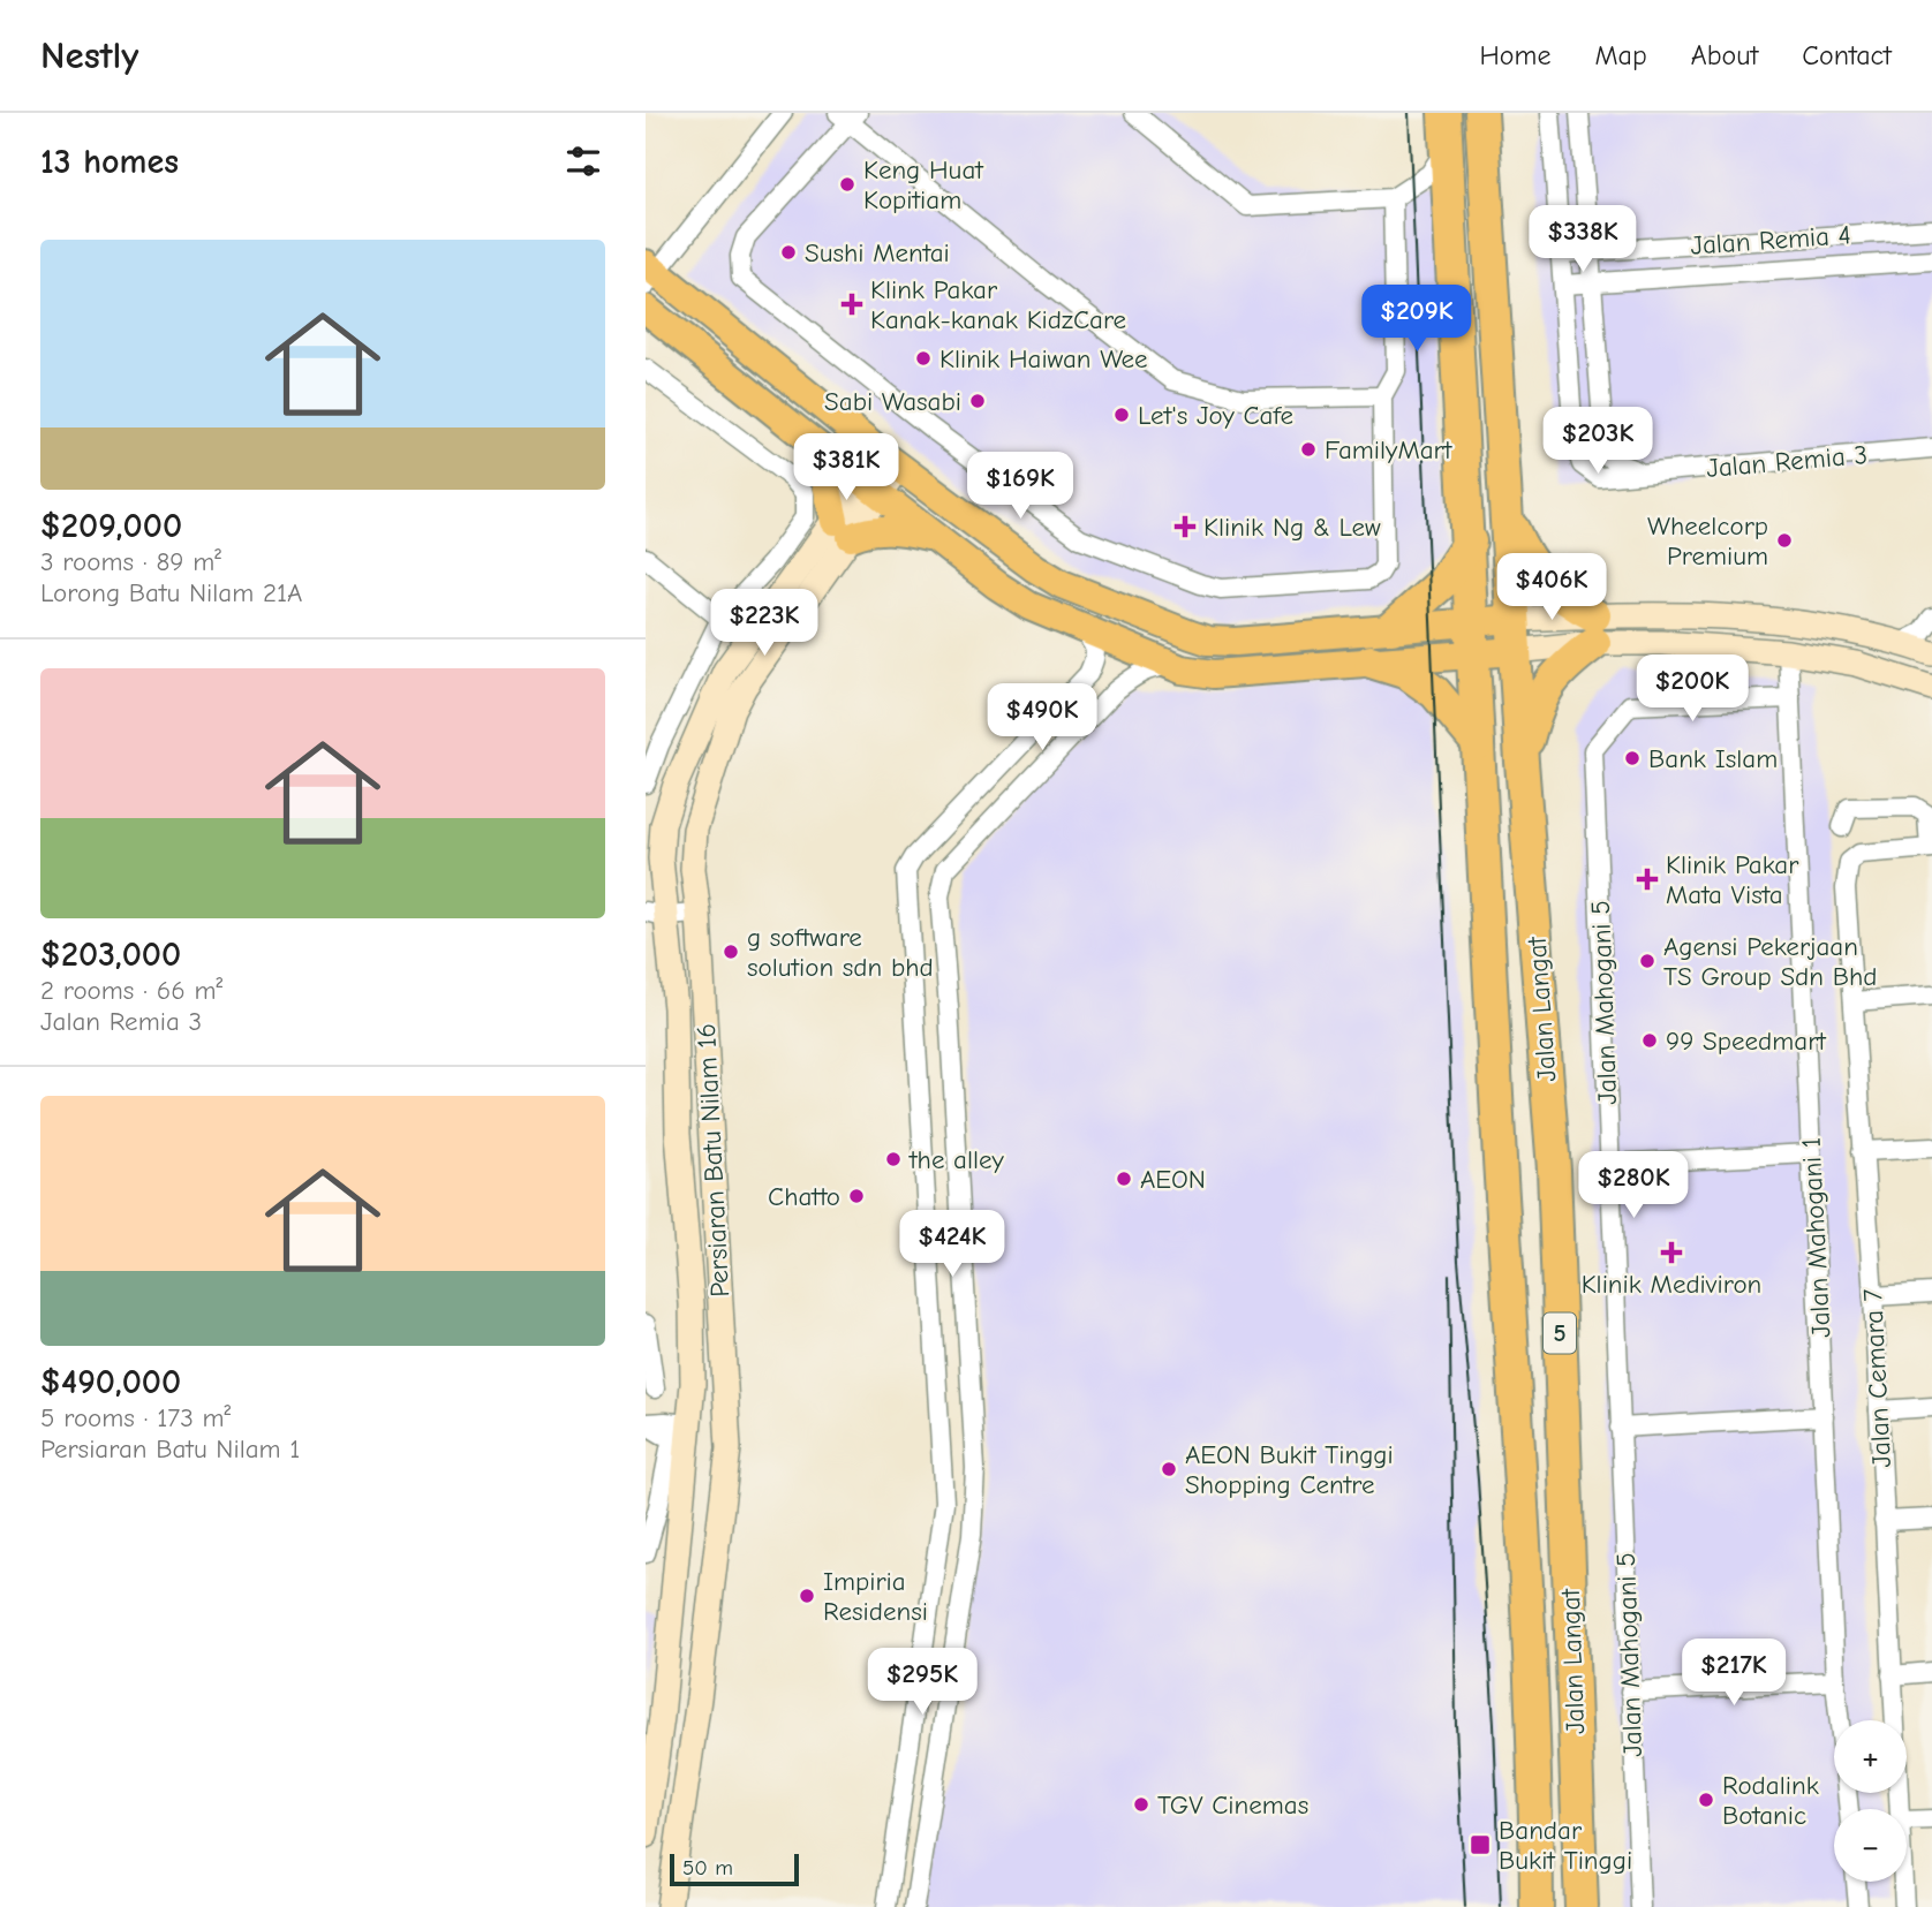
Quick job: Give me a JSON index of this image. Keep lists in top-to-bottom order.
{
  "streets": {
    "highway": ["Jalan Langat", "5"],
    "street": [
      "Jalan Remia 4",
      "Jalan Remia 3",
      "Jalan Mahogani 5",
      "Persiaran Batu Nilam 16",
      "Jalan Mahogani 1",
      "Jalan Cemara 7"
    ]
  },
  "crossings": [
    ["Jalan Remia 4", "Jalan Remia 3"],
    ["Jalan Mahogani 5", "Jalan Mahogani 1"],
    ["Jalan Langat", "5"]
  ],
  "places": {
    "other": [
      "Keng Huat Kopitiam",
      "Sushi Mentai",
      "Klinik Haiwan Wee",
      "Sabi Wasabi",
      "Let's Joy Cafe",
      "FamilyMart",
      "Wheelcorp Premium",
      "Bank Islam",
      "g software solution sdn bhd",
      "Agensi Pekerjaan TS Group Sdn Bhd",
      "99 Speedmart",
      "the alley",
      "AEON",
      "Chatto",
      "AEON Bukit Tinggi Shopping Centre",
      "Impiria Residensi",
      "Rodalink Botanic",
      "TGV Cinemas"
    ],
    "health": [
      "Klink Pakar Kanak-kanak KidzCare",
      "Klinik Ng & Lew",
      "Klinik Pakar Mata Vista",
      "Klinik Mediviron"
    ],
    "transit": ["Bandar Bukit Tinggi"]
  },
  "scale_bar": "50 m",
  "page": {
    "header": "Nestly",
    "nav": [
      "Home",
      "Map",
      "About",
      "Contact"
    ],
    "heading": "13 homes",
    "price": [
      "$338K",
      "$209K",
      "$203K",
      "$381K",
      "$169K",
      "$406K",
      "$223K",
      "$200K",
      "$490K",
      "$280K",
      "$424K",
      "$217K",
      "$295K"
    ],
    "list": [
      {
        "name": "$209,000",
        "note": "3 rooms · 89 m² · Lorong Batu Nilam 21A"
      },
      {
        "name": "$203,000",
        "note": "2 rooms · 66 m² · Jalan Remia 3"
      },
      {
        "name": "$490,000",
        "note": "5 rooms · 173 m² · Persiaran Batu Nilam 1"
      }
    ],
    "map_buttons": ["+", "−"],
    "scale": "50 m"
  }
}
